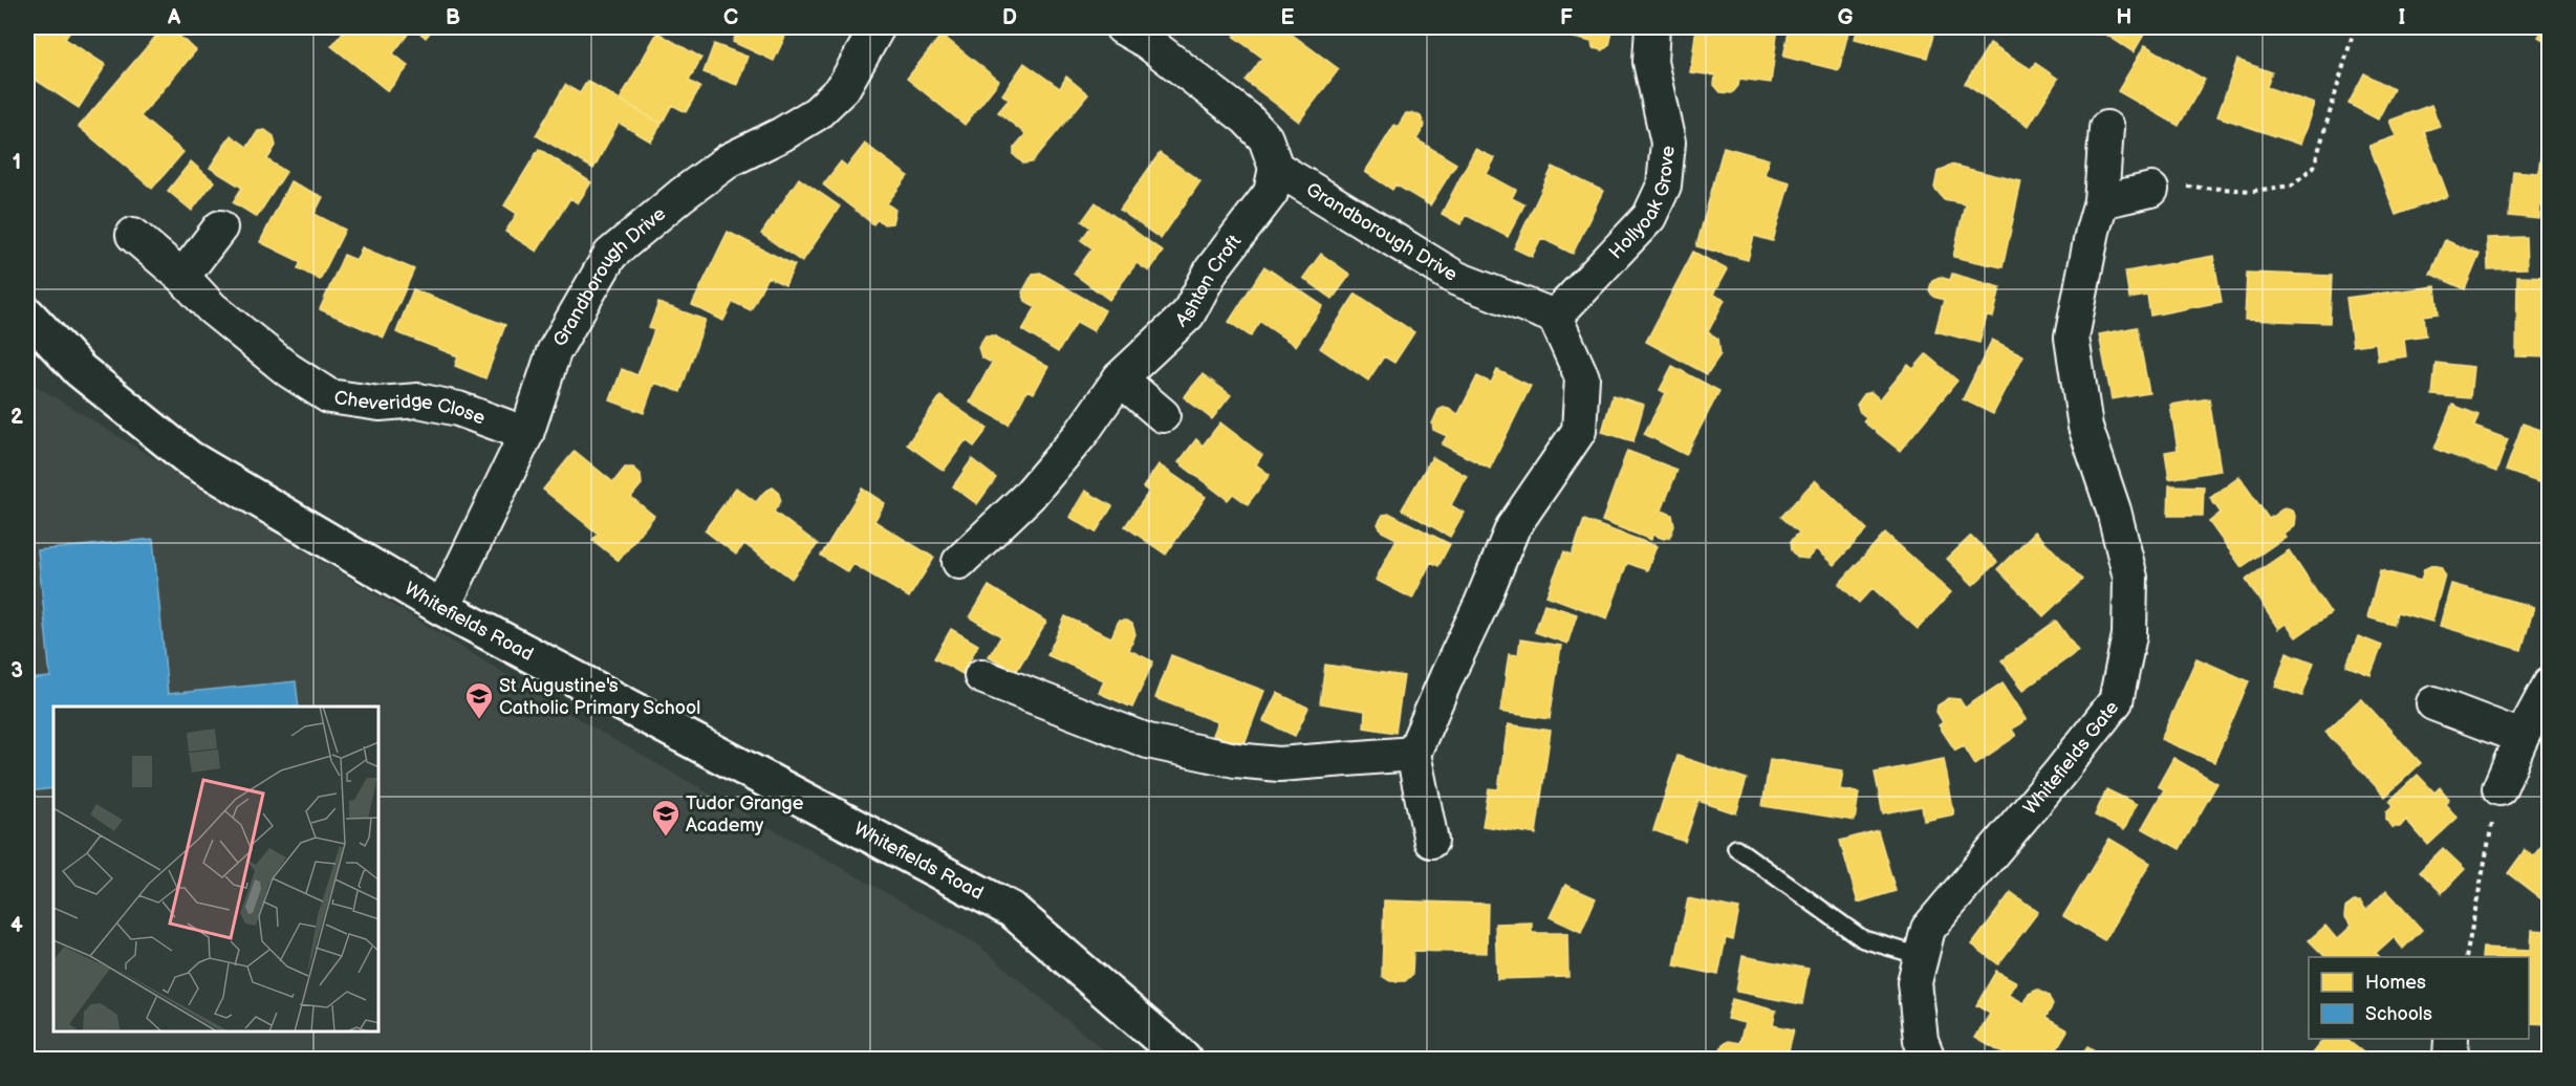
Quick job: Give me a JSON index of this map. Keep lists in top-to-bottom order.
{
  "streets": {
    "street": [
      "Hollyoak Grove",
      "Grandborough Drive",
      "Ashton Croft",
      "Cheveridge Close",
      "Whitefields Road",
      "Whitefields Gate"
    ]
  },
  "crossings": [
    ["Hollyoak Grove", "Grandborough Drive"],
    ["Grandborough Drive", "Ashton Croft"],
    ["Grandborough Drive", "Cheveridge Close"],
    ["Grandborough Drive", "Whitefields Road"]
  ],
  "places": {
    "school or university": ["St Augustine's Catholic Primary School", "Tudor Grange Academy"]
  },
  "legend": ["Homes", "Schools"],
  "grid": {
    "columns": [
      "A",
      "B",
      "C",
      "D",
      "E",
      "F",
      "G",
      "H",
      "I"
    ],
    "rows": [
      "1",
      "2",
      "3",
      "4"
    ]
  }
}
